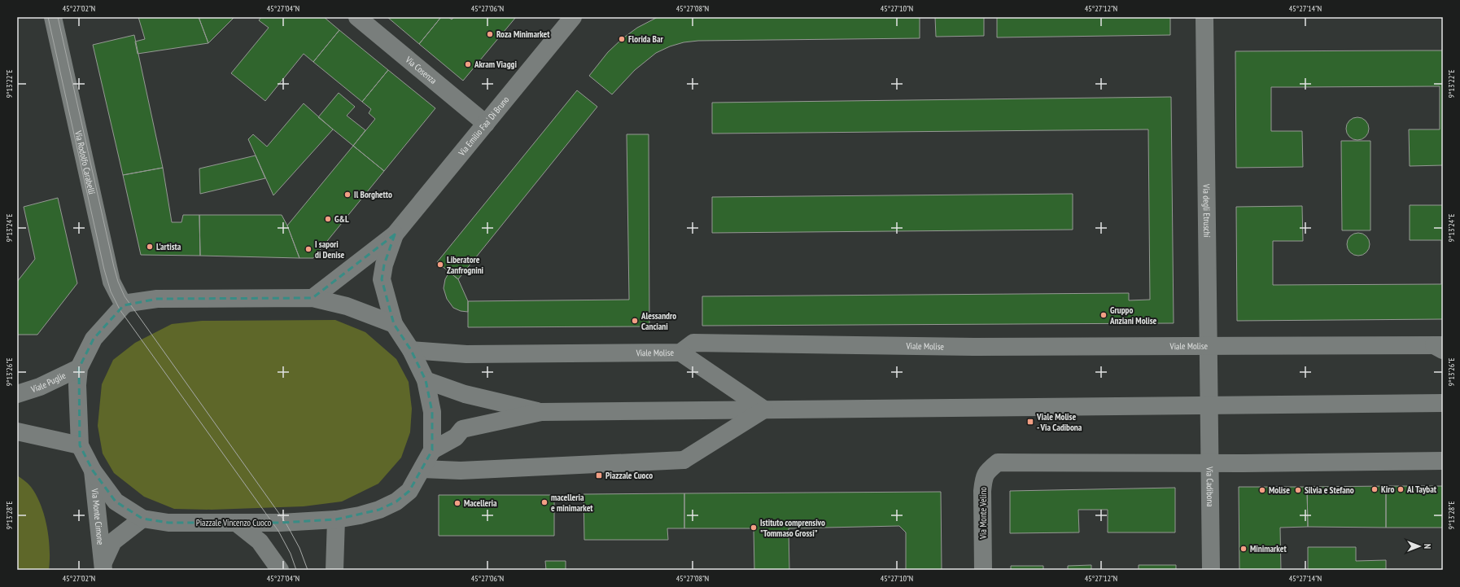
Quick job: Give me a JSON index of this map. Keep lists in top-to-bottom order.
{
  "streets": {
    "street": [
      "Via Cosenza",
      "Via Emilio Faa' Di Bruno",
      "Via Rodolfo Carabelli",
      "Via degli Etruschi",
      "Viale Molise",
      "Viale Puglie",
      "Via Cadibona",
      "Via Monte Velino",
      "Via Monte Cimone",
      "Piazzale Vincenzo Cuoco"
    ]
  },
  "crossings": [
    ["Via Cosenza", "Via Emilio Faa' Di Bruno"],
    ["Via Emilio Faa' Di Bruno", "Piazzale Vincenzo Cuoco"],
    ["Via Rodolfo Carabelli", "Piazzale Vincenzo Cuoco"],
    ["Via degli Etruschi", "Viale Molise"],
    ["Via degli Etruschi", "Via Cadibona"],
    ["Viale Molise", "Piazzale Vincenzo Cuoco"],
    ["Viale Puglie", "Piazzale Vincenzo Cuoco"],
    ["Via Cadibona", "Via Monte Velino"],
    ["Via Monte Cimone", "Piazzale Vincenzo Cuoco"]
  ],
  "places": {
    "other": [
      "Roza Minimarket",
      "Florida Bar",
      "Akram Viaggi",
      "Il Borghetto",
      "G&L",
      "L'artista",
      "I sapori di Denise",
      "Liberatore Zanfrognini",
      "Gruppo Anziani Molise",
      "Alessandro Canciani",
      "Kiro",
      "Al Taybat",
      "Molise",
      "Silvia e Stefano",
      "macelleria e minimarket",
      "Macelleria",
      "Istituto comprensivo \"Tommaso Grossi\"",
      "Minimarket"
    ],
    "transit": ["Viale Molise - Via Cadibona", "Piazzale Cuoco"]
  },
  "north": "right",
  "coordinates": [
    "45°27'02\"N",
    "45°27'04\"N",
    "45°27'06\"N",
    "45°27'08\"N",
    "45°27'10\"N",
    "45°27'12\"N",
    "45°27'14\"N",
    "9°13'22\"E",
    "9°13'24\"E",
    "9°13'26\"E",
    "9°13'28\"E"
  ]
}
